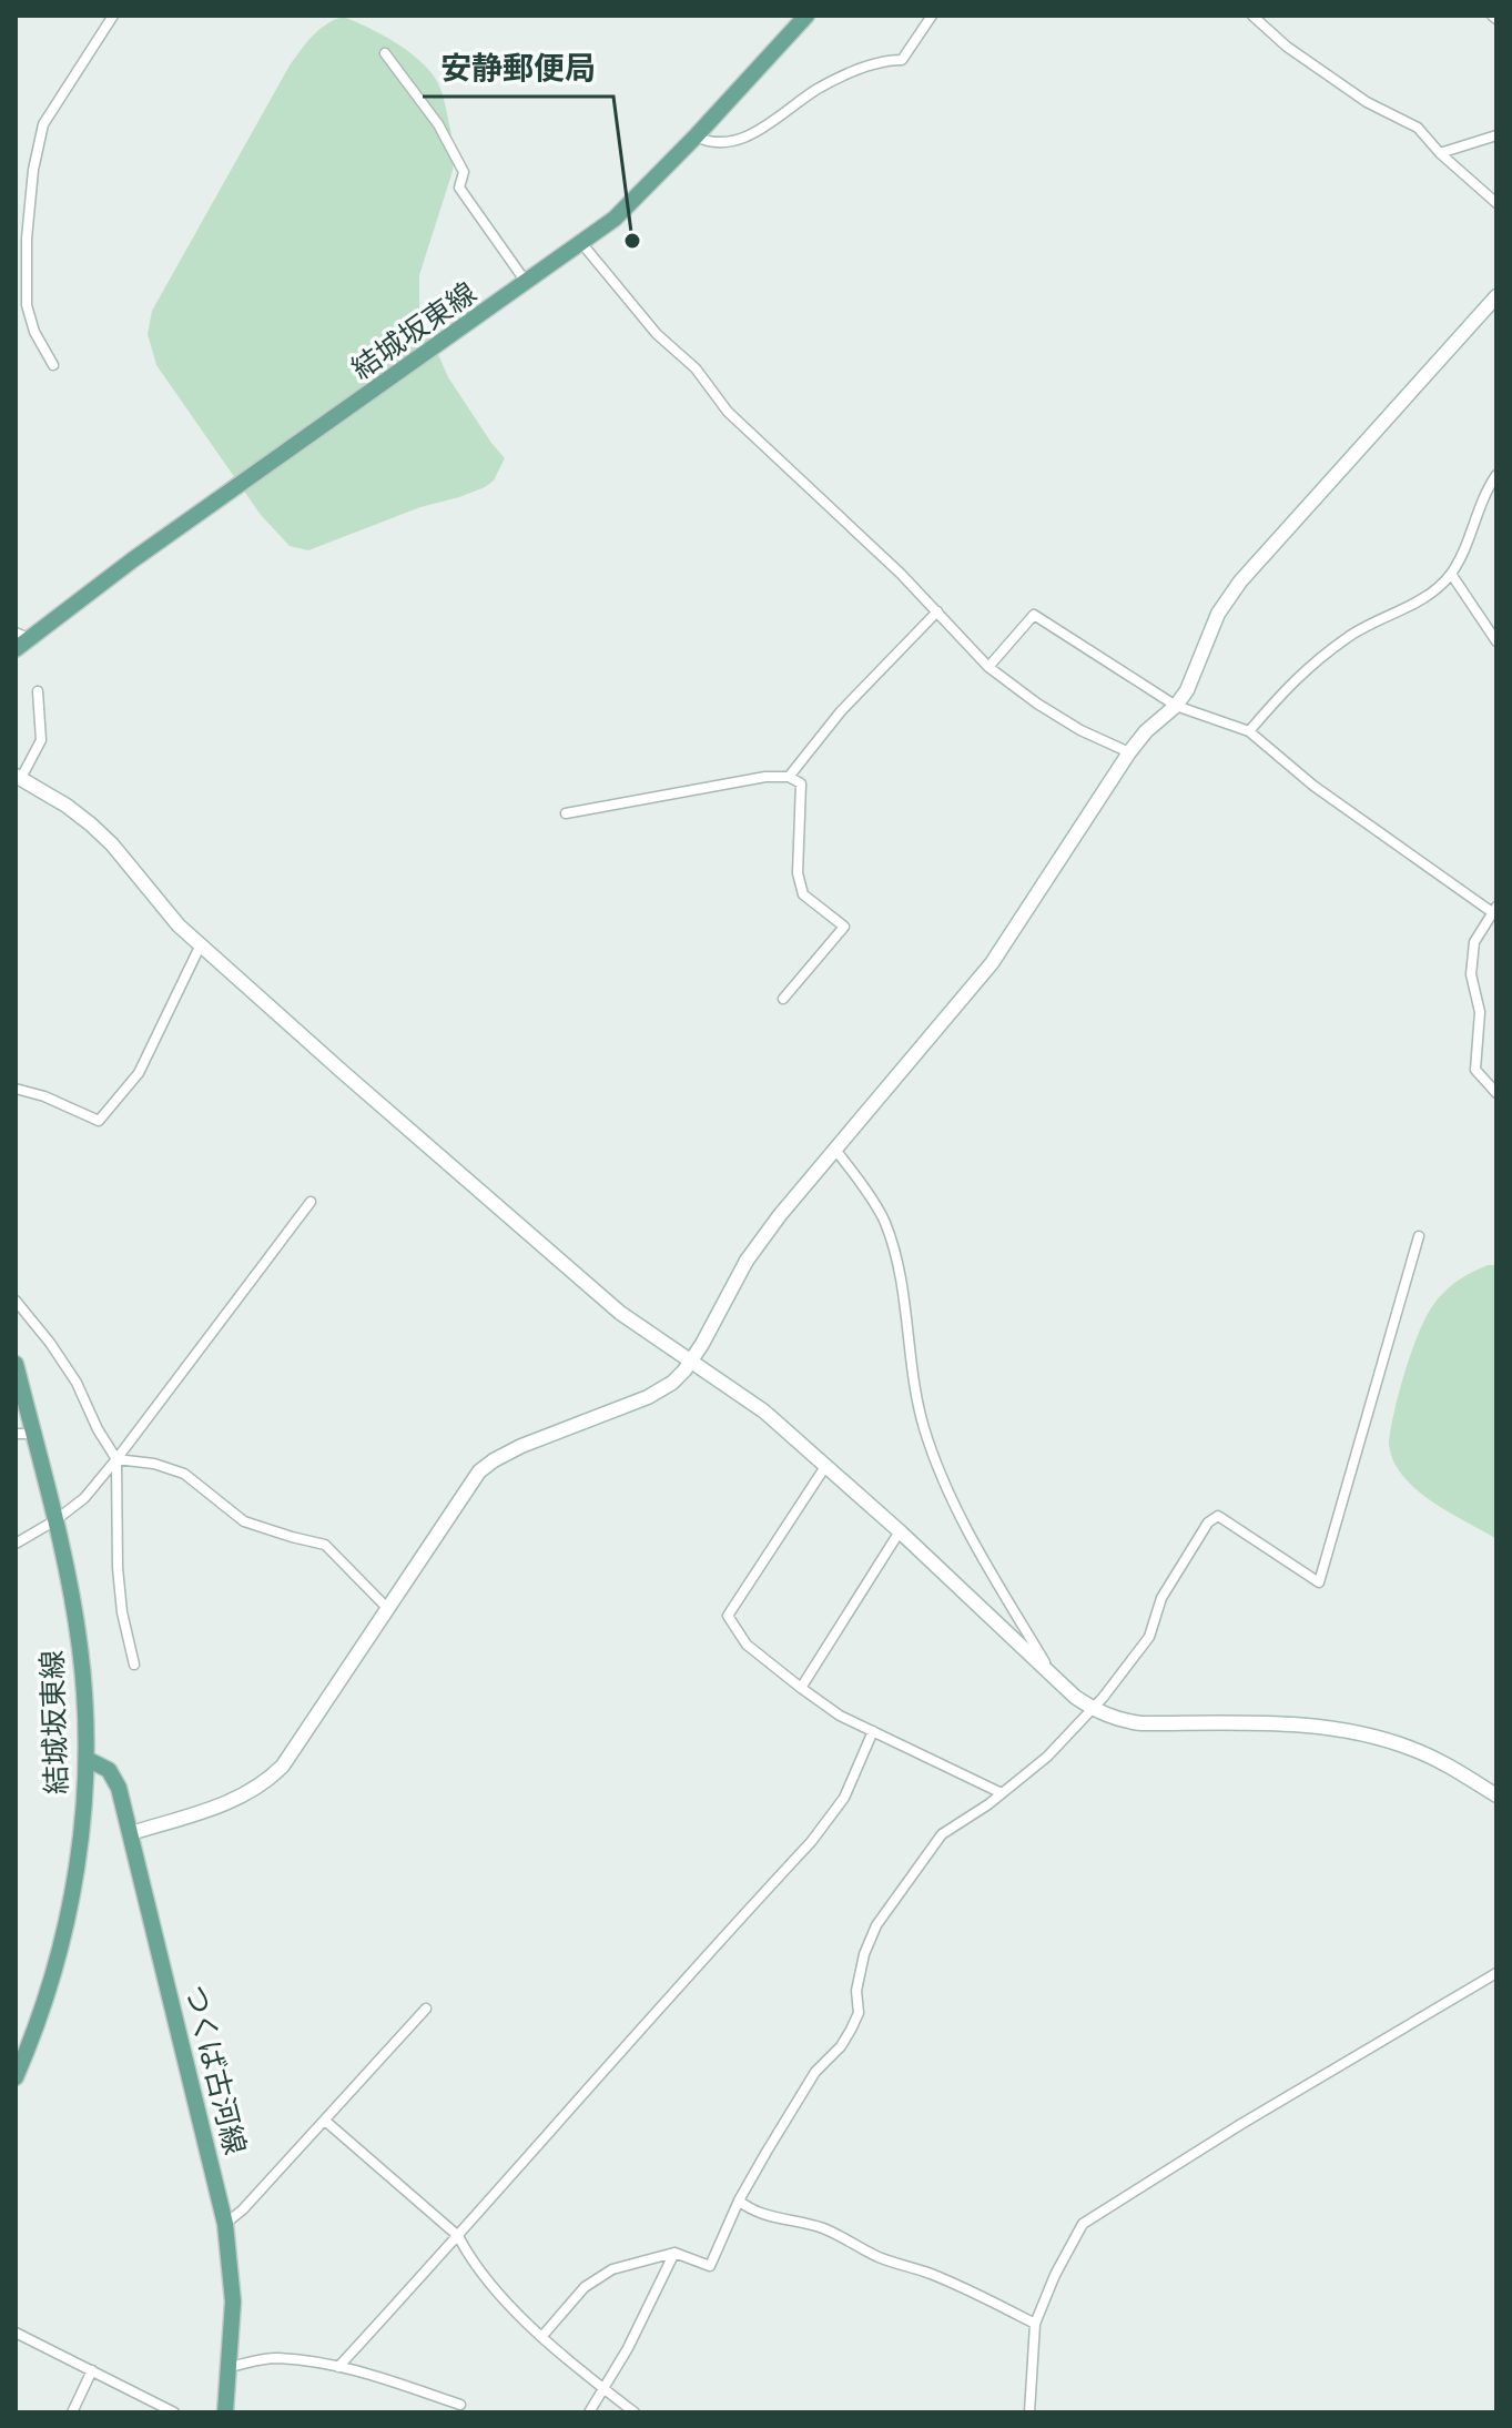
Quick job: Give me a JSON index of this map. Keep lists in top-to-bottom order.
{
  "streets": {
    "main road": ["結城坂東線", "つくば古河線"]
  },
  "crossings": [
    ["結城坂東線", "つくば古河線"]
  ],
  "places": ["安静郵便局"]
}
